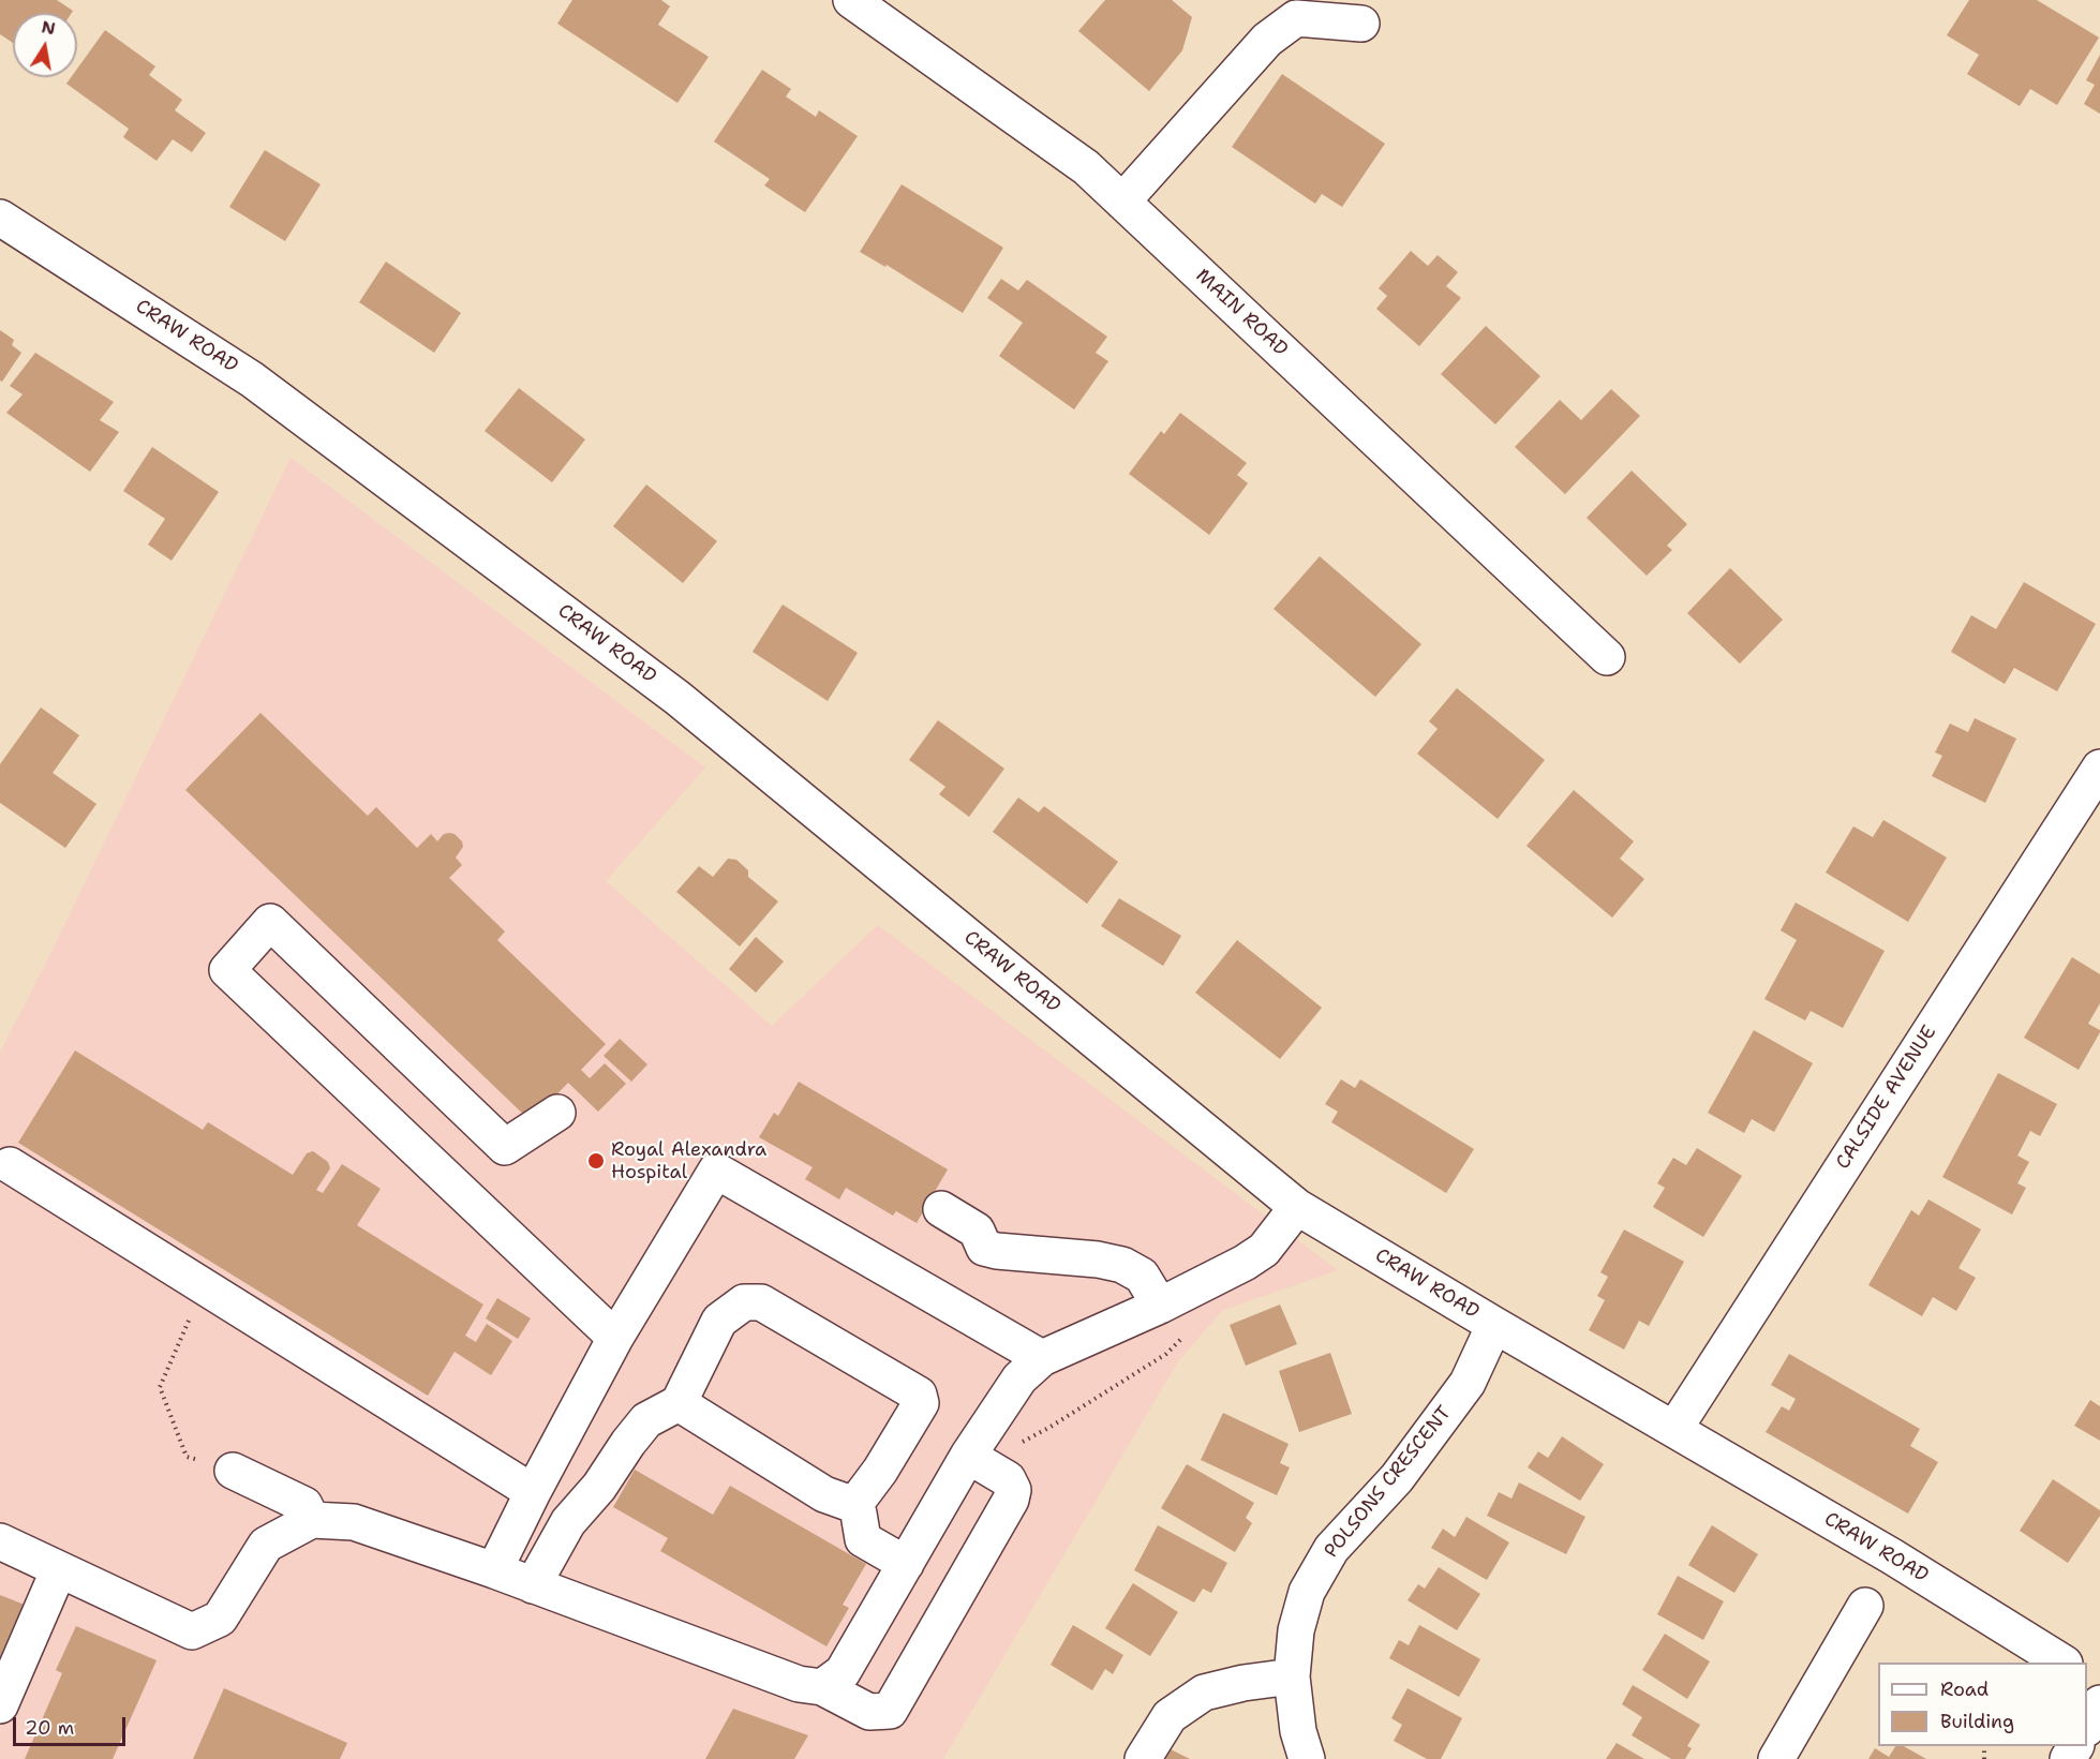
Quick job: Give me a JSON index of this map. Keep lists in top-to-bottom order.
{
  "streets": {
    "street": [
      "MAIN ROAD",
      "CRAW ROAD",
      "CALSIDE AVENUE",
      "POLSONS CRESCENT"
    ]
  },
  "crossings": [
    ["CRAW ROAD", "CALSIDE AVENUE"],
    ["CRAW ROAD", "POLSONS CRESCENT"]
  ],
  "places": ["Royal Alexandra Hospital"],
  "legend": ["Road", "Building"],
  "scale_bar": "20 m",
  "north": "top"
}
